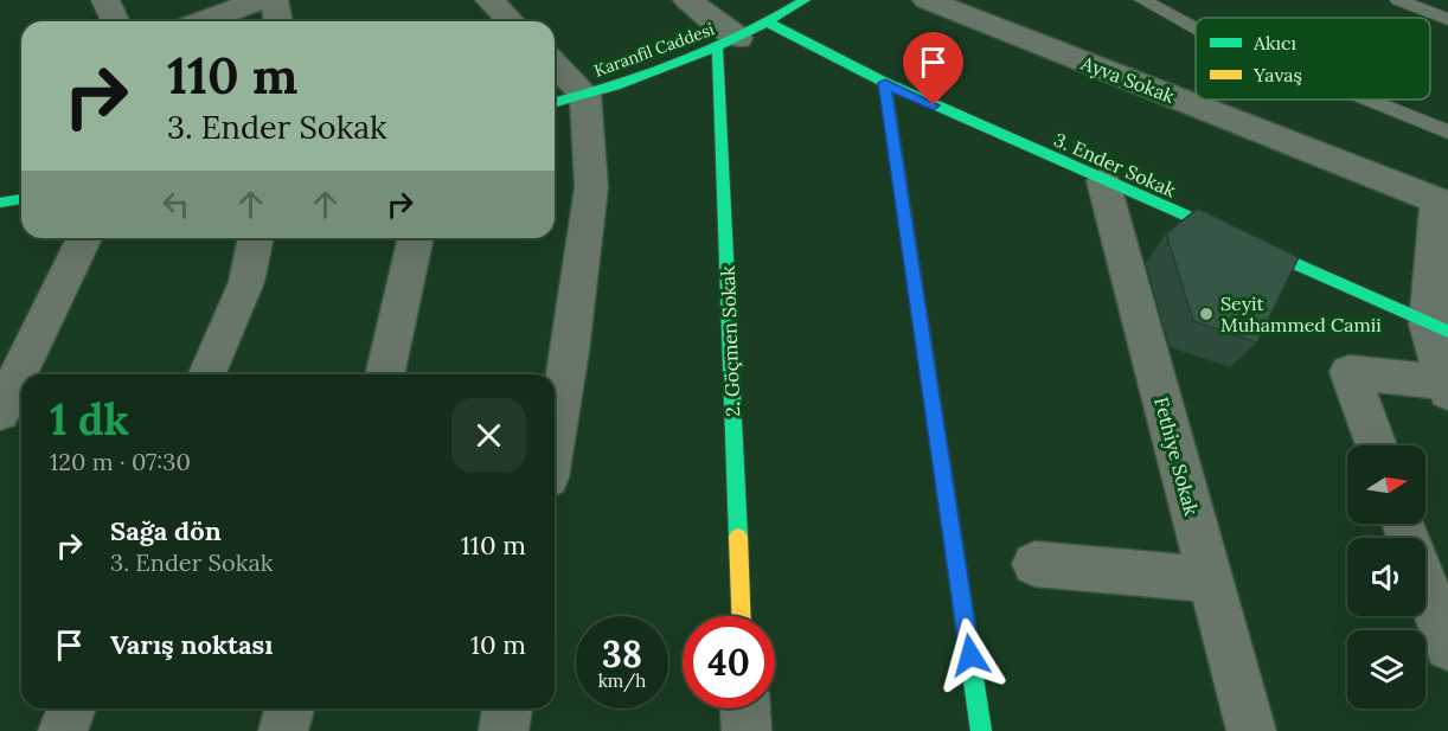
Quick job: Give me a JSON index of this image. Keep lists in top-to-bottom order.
{
  "streets": {
    "street": [
      "Karanfil Caddesi",
      "Ayva Sokak",
      "3. Ender Sokak",
      "2. Göçmen Sokak",
      "Fethiye Sokak"
    ]
  },
  "crossings": [
    ["Karanfil Caddesi", "3. Ender Sokak"],
    ["Karanfil Caddesi", "2. Göçmen Sokak"],
    ["3. Ender Sokak", "Fethiye Sokak"]
  ],
  "places": ["Seyit Muhammed Camii"],
  "legend": ["Akıcı", "Yavaş"],
  "north": "right",
  "page": {
    "turn": ["110 m", "3. Ender Sokak"],
    "heading": ["1 dk", "120 m · 07:30"],
    "list": [
      {
        "name": "Sağa dön",
        "note": "3. Ender Sokak",
        "value": "110 m"
      },
      {
        "name": "Varış noktası",
        "value": "10 m"
      }
    ],
    "speed": "38 km/h",
    "limit": "40"
  }
}
